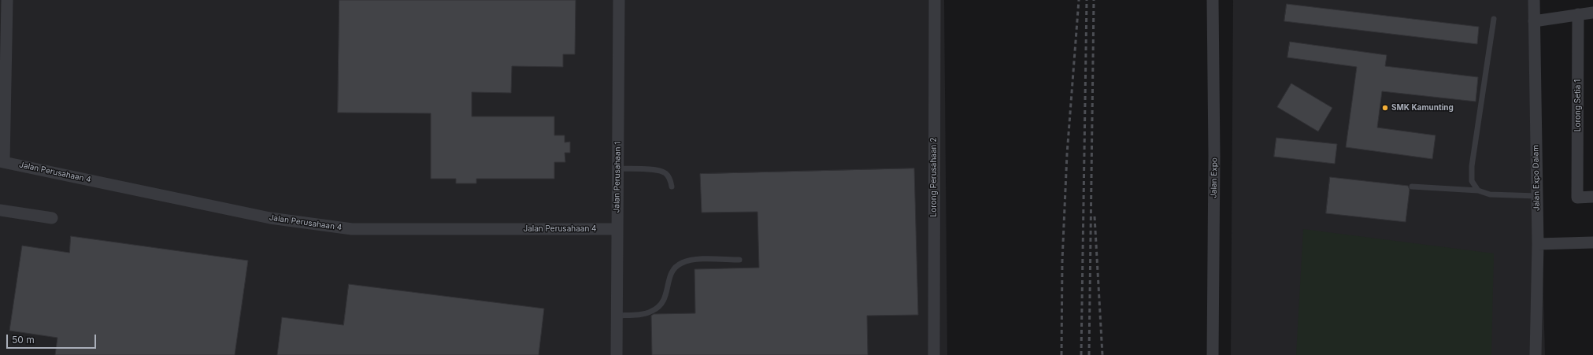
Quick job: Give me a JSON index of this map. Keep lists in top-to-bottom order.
{
  "streets": {
    "street": [
      "Lorong Setia 1",
      "Jalan Perusahaan 4",
      "Jalan Perusahaan 1",
      "Lorong Perusahaan 2",
      "Jalan Expo",
      "Jalan Expo Dalam"
    ]
  },
  "crossings": [
    ["Jalan Perusahaan 4", "Jalan Perusahaan 1"]
  ],
  "places": ["SMK Kamunting"],
  "scale_bar": "50 m"
}
